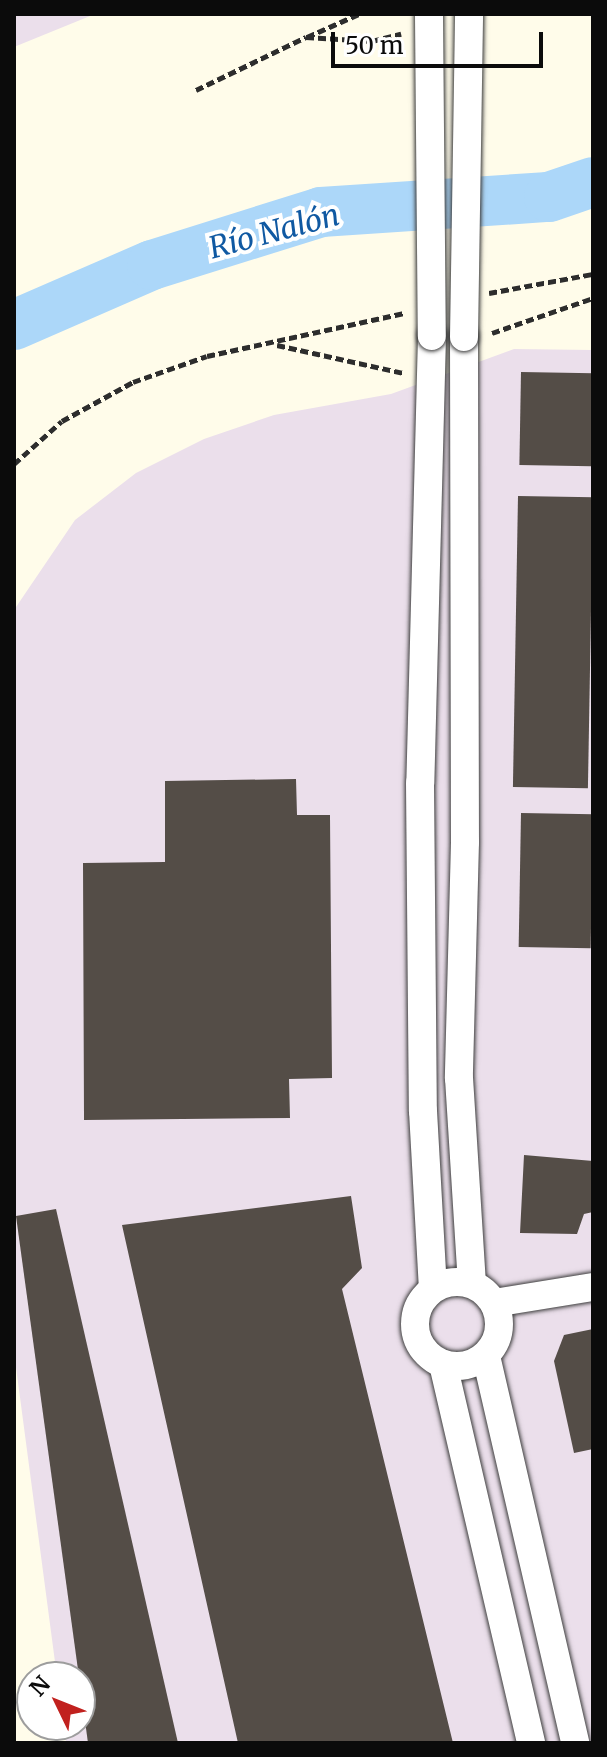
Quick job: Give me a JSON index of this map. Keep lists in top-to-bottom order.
{
  "water": ["Río Nalón"],
  "scale_bar": "50 m",
  "north": "top left"
}
